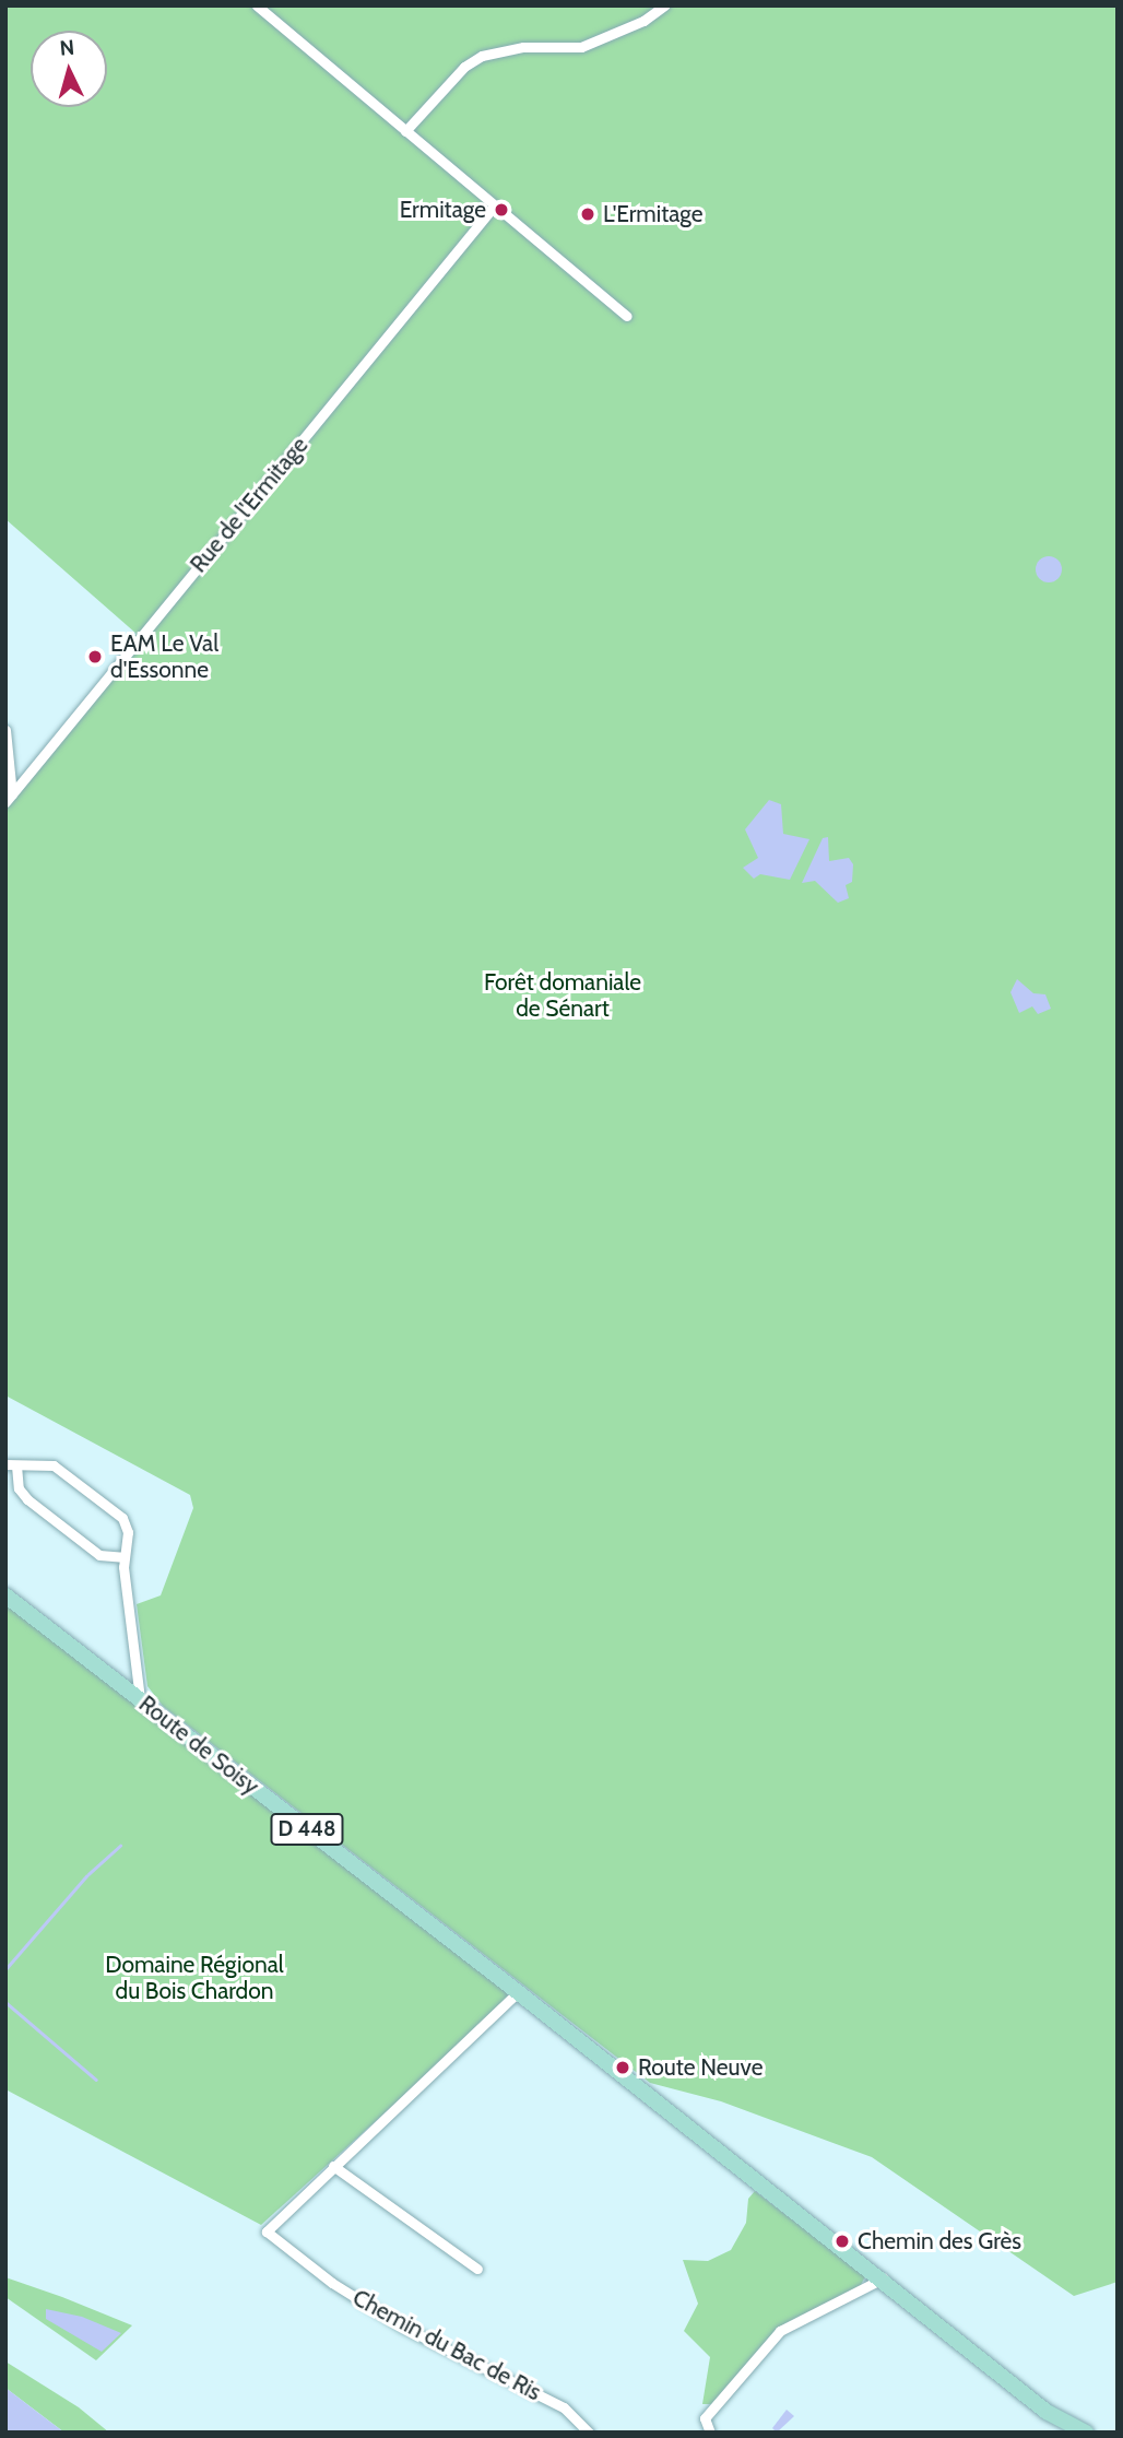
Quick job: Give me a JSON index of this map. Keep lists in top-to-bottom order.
{
  "streets": {
    "main road": ["Route de Soisy", "D 448"],
    "street": ["Rue de l'Ermitage", "Chemin du Bac de Ris"]
  },
  "crossings": [
    ["Route de Soisy", "D 448"]
  ],
  "parks": ["Forêt domaniale de Sénart", "Domaine Régional du Bois Chardon"],
  "places": [
    "Ermitage",
    "L'Ermitage",
    "EAM Le Val d'Essonne",
    "Route Neuve",
    "Chemin des Grès"
  ],
  "north": "top"
}
